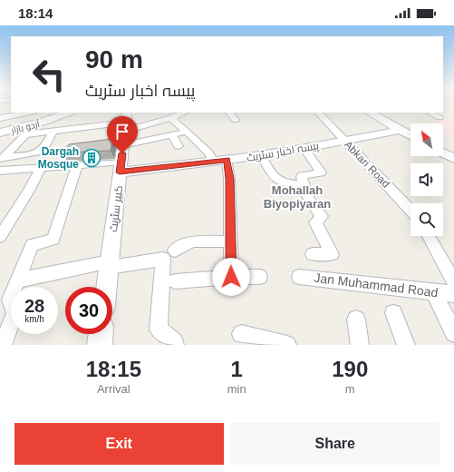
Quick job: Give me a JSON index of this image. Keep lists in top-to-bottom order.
{
  "streets": {
    "street": [
      "اُردو بازار",
      "پیسہ اخبار سٹریٹ",
      "Abkari Road",
      "کبیر سٹریٹ",
      "Jan Muhammad Road"
    ]
  },
  "crossings": [
    ["پیسہ اخبار سٹریٹ", "Abkari Road"],
    ["پیسہ اخبار سٹریٹ", "کبیر سٹریٹ"]
  ],
  "districts": ["Mohallah Biyopiyaran"],
  "places": {
    "building": ["Dargah Mosque"]
  },
  "north": "top left",
  "page": {
    "status": "18:14",
    "turn": ["90 m", "پیسہ اخبار سٹریٹ"],
    "speed": "28 km/h",
    "limit": "30",
    "eta": [
      "18:15",
      "Arrival",
      "1",
      "min",
      "190",
      "m"
    ],
    "buttons": ["Exit", "Share"]
  }
}
